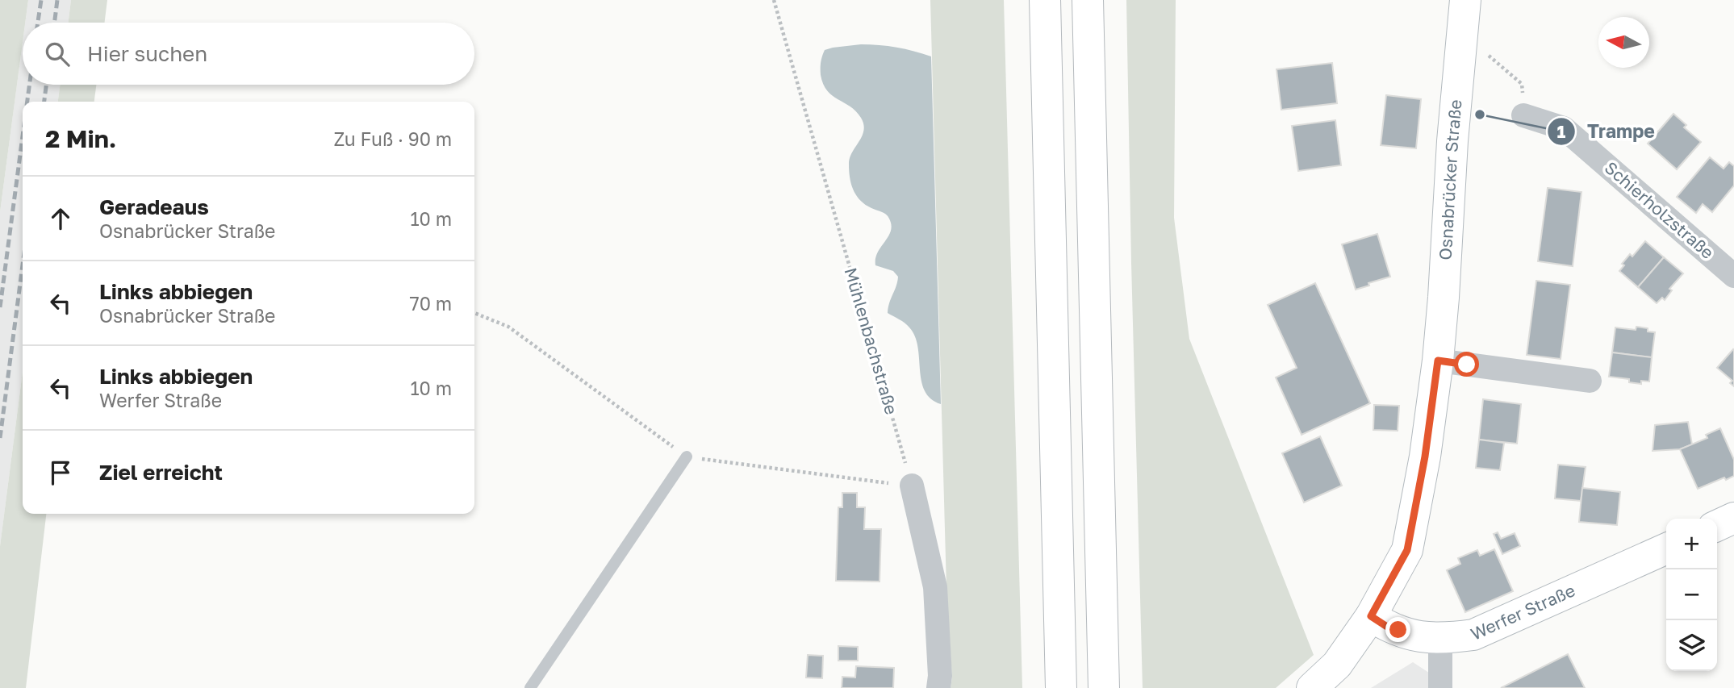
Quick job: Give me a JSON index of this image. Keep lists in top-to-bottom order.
{
  "streets": {
    "main road": ["Osnabrücker Straße", "Werfer Straße"],
    "street": ["Schierholzstraße"],
    "path": ["Mühlenbachstraße"]
  },
  "crossings": [
    ["Osnabrücker Straße", "Werfer Straße"]
  ],
  "places": ["Trampe"],
  "north": "left",
  "page": {
    "search": "Hier suchen",
    "heading": ["2 Min.", "Zu Fuß · 90 m"],
    "list": [
      ["Geradeaus", "Osnabrücker Straße", "10 m"],
      ["Links abbiegen", "Osnabrücker Straße", "70 m"],
      ["Links abbiegen", "Werfer Straße", "10 m"],
      "Ziel erreicht"
    ],
    "map_buttons": ["+", "−"]
  }
}
